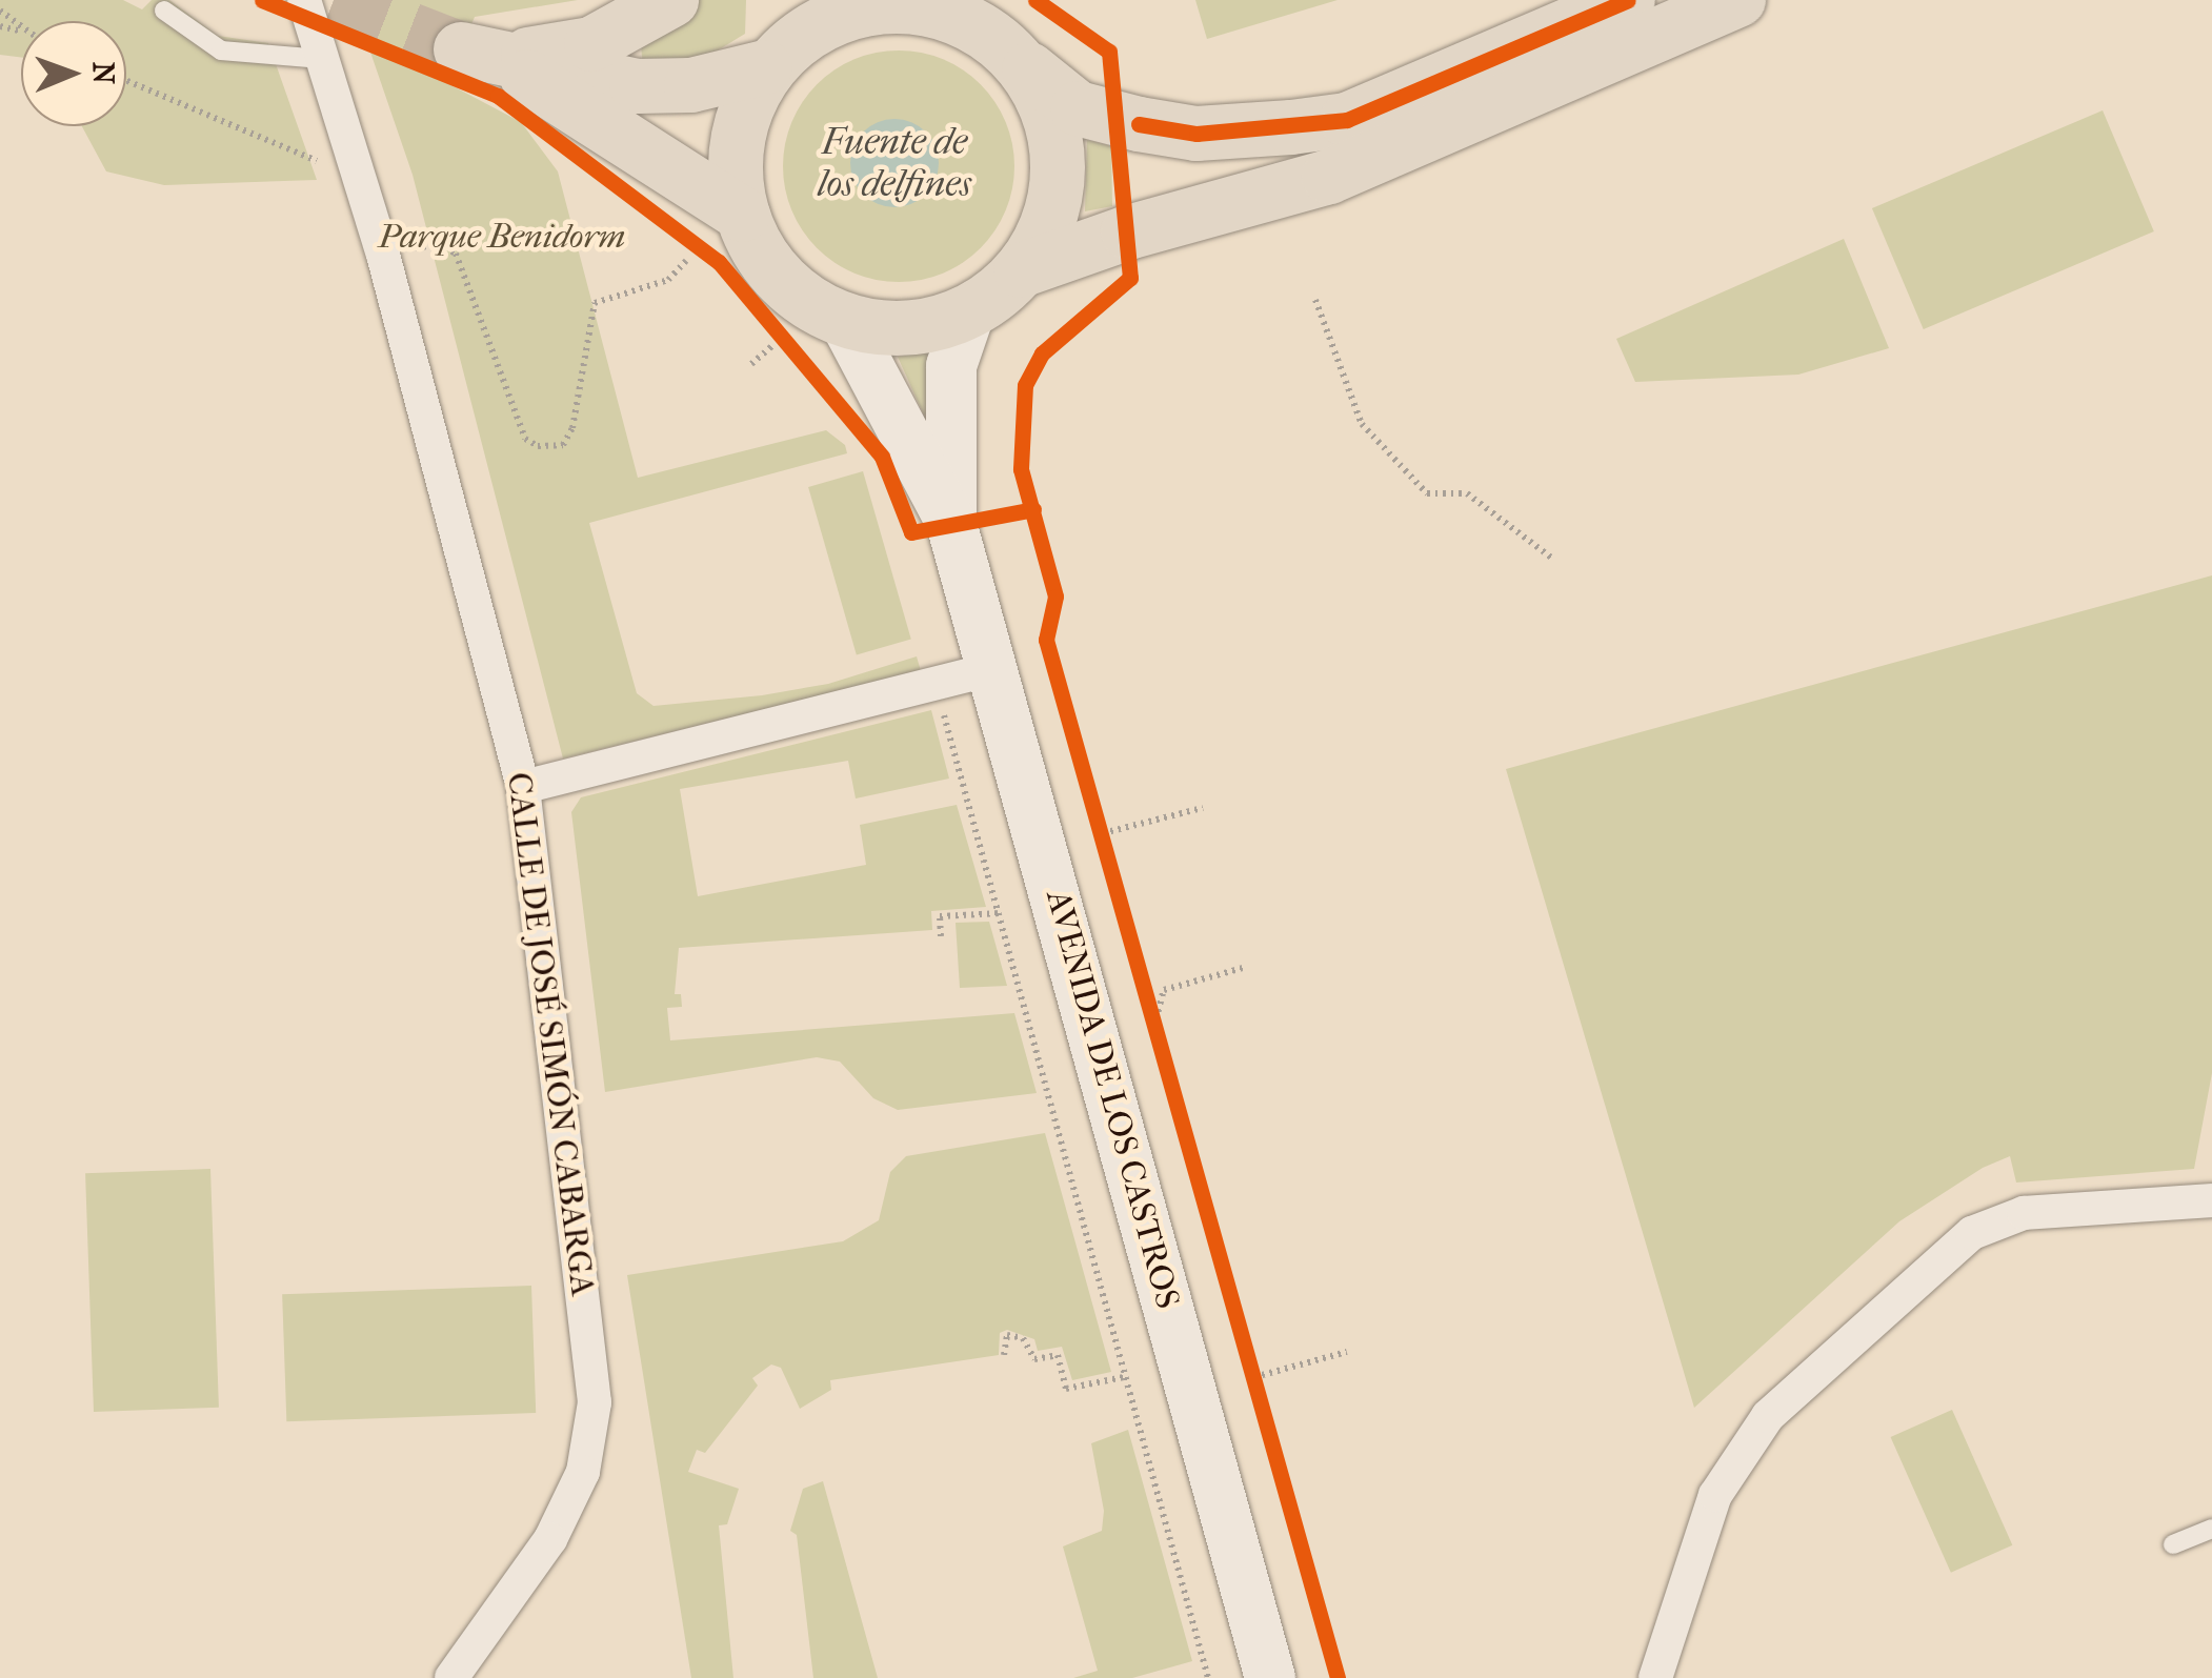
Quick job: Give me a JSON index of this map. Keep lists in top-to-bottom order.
{
  "streets": {
    "main road": ["AVENIDA DE LOS CASTROS"],
    "street": ["CALLE DE JOSÉ SIMÓN CABARGA"]
  },
  "water": ["Fuente de los delfines"],
  "parks": ["Parque Benidorm"],
  "north": "right"
}
